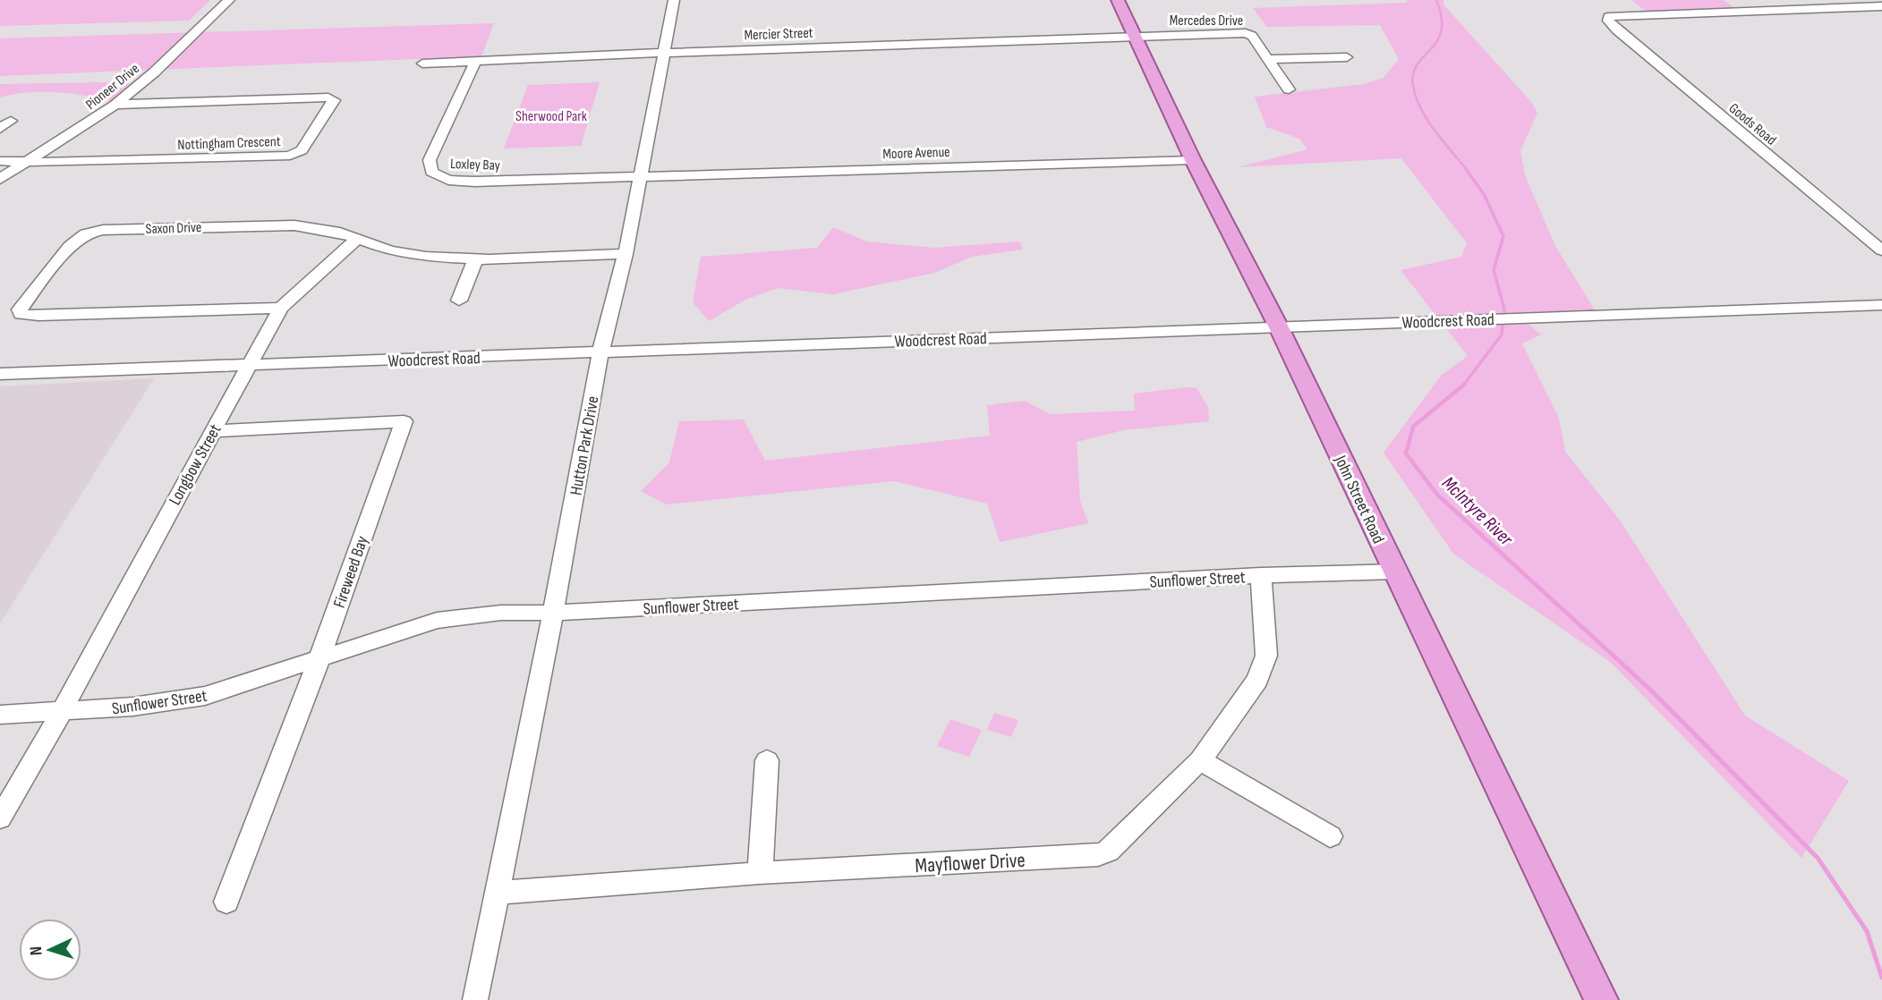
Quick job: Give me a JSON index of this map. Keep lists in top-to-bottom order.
{
  "streets": {
    "main road": ["John Street Road"],
    "street": [
      "Mercedes Drive",
      "Mercier Street",
      "Pioneer Drive",
      "Goods Road",
      "Nottingham Crescent",
      "Moore Avenue",
      "Loxley Bay",
      "Saxon Drive",
      "Woodcrest Road",
      "Hutton Park Drive",
      "Longbow Street",
      "Fireweed Bay",
      "Sunflower Street",
      "Mayflower Drive"
    ]
  },
  "crossings": [
    ["Mercedes Drive", "Mercier Street"],
    ["Mercedes Drive", "John Street Road"],
    ["Mercier Street", "Loxley Bay"],
    ["Mercier Street", "Hutton Park Drive"],
    ["Mercier Street", "John Street Road"],
    ["Pioneer Drive", "Nottingham Crescent"],
    ["Moore Avenue", "Loxley Bay"],
    ["Moore Avenue", "Hutton Park Drive"],
    ["Moore Avenue", "John Street Road"],
    ["Loxley Bay", "Hutton Park Drive"],
    ["Saxon Drive", "Hutton Park Drive"],
    ["Saxon Drive", "Longbow Street"],
    ["Woodcrest Road", "Hutton Park Drive"],
    ["Woodcrest Road", "Longbow Street"],
    ["Woodcrest Road", "John Street Road"],
    ["Hutton Park Drive", "Sunflower Street"],
    ["Hutton Park Drive", "Mayflower Drive"],
    ["Longbow Street", "Fireweed Bay"],
    ["Longbow Street", "Sunflower Street"],
    ["John Street Road", "Sunflower Street"],
    ["Fireweed Bay", "Sunflower Street"],
    ["Sunflower Street", "Mayflower Drive"]
  ],
  "water": ["McIntyre River"],
  "parks": ["Sherwood Park"],
  "north": "left"
}
